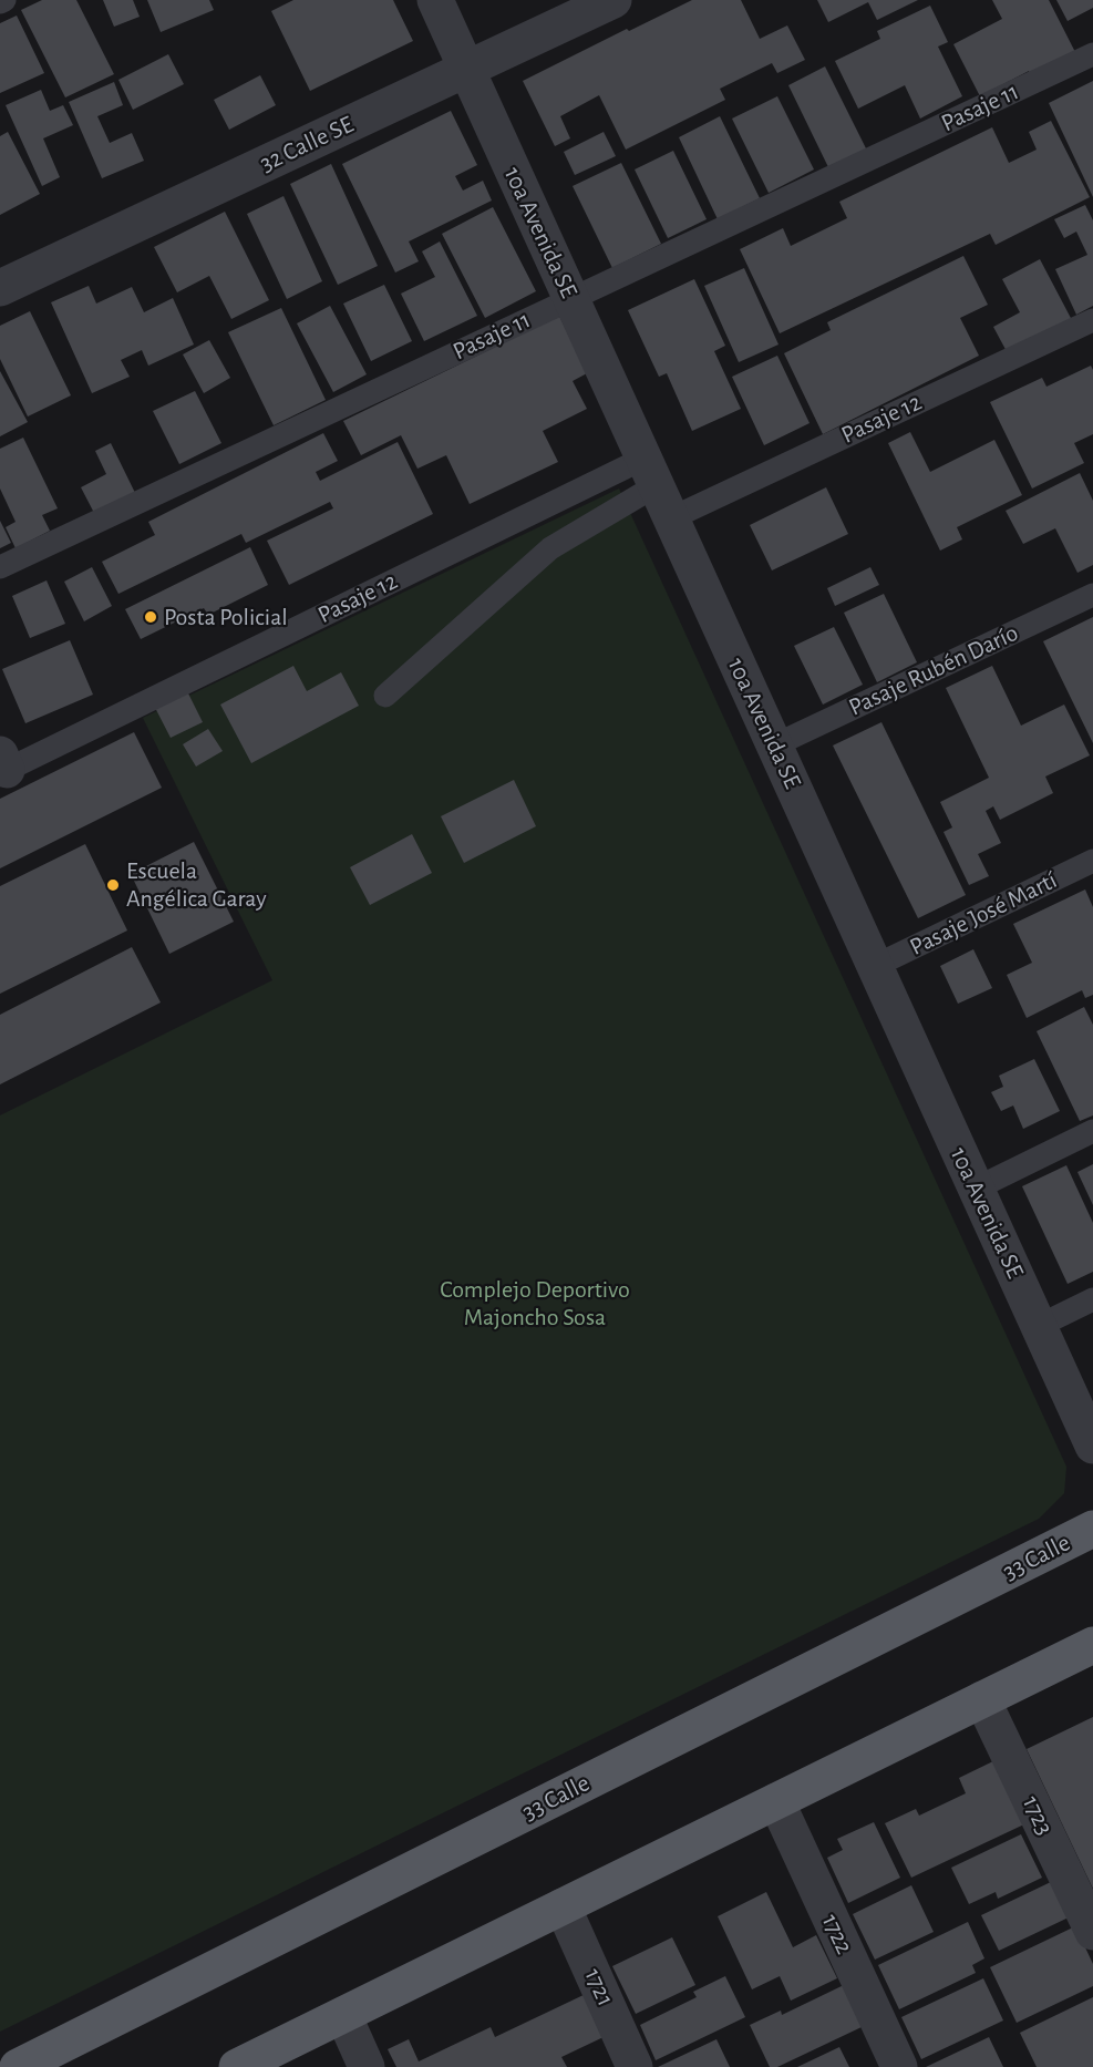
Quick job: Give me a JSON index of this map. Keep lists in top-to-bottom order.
{
  "streets": {
    "main road": ["33 Calle"],
    "street": [
      "32 Calle SE",
      "10a Avenida SE",
      "1723",
      "1722",
      "1721"
    ],
    "lane": [
      "Pasaje 11",
      "Pasaje 12",
      "Pasaje Rubén Darío",
      "Pasaje José Martí"
    ]
  },
  "crossings": [
    ["Pasaje 11", "10a Avenida SE"],
    ["32 Calle SE", "10a Avenida SE"],
    ["10a Avenida SE", "Pasaje 12"],
    ["10a Avenida SE", "Pasaje Rubén Darío"],
    ["10a Avenida SE", "Pasaje José Martí"]
  ],
  "parks": ["Complejo Deportivo Majoncho Sosa"],
  "places": ["Posta Policial", "Escuela Angélica Garay"]
}
